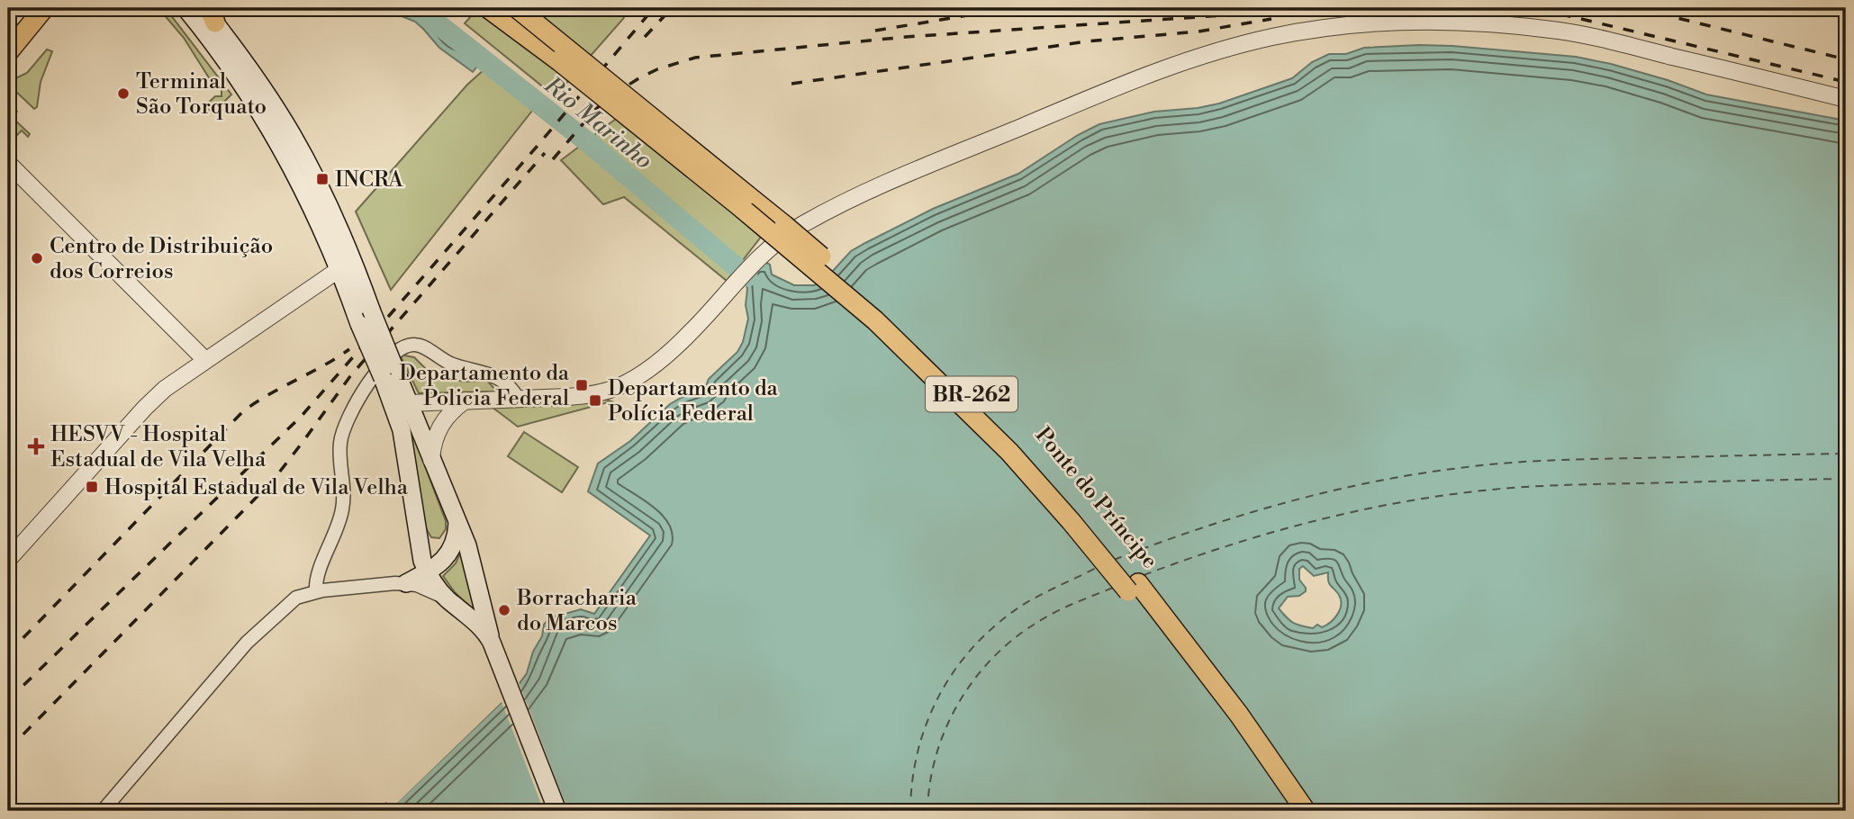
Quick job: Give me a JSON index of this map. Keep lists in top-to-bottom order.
{
  "streets": {
    "main road": ["BR-262", "Ponte do Príncipe"]
  },
  "crossings": [
    ["BR-262", "Ponte do Príncipe"]
  ],
  "water": ["Rio Marinho"],
  "places": {
    "other": ["Terminal São Torquato", "Centro de Distribuição dos Correios", "Borracharia do Marcos"],
    "transit": [
      "INCRA",
      "Departamento da Policia Federal",
      "Departamento da Polícia Federal",
      "Hospital Estadual de Vila Velha"
    ],
    "health": ["HESVV - Hospital Estadual de Vila Velha"]
  }
}
